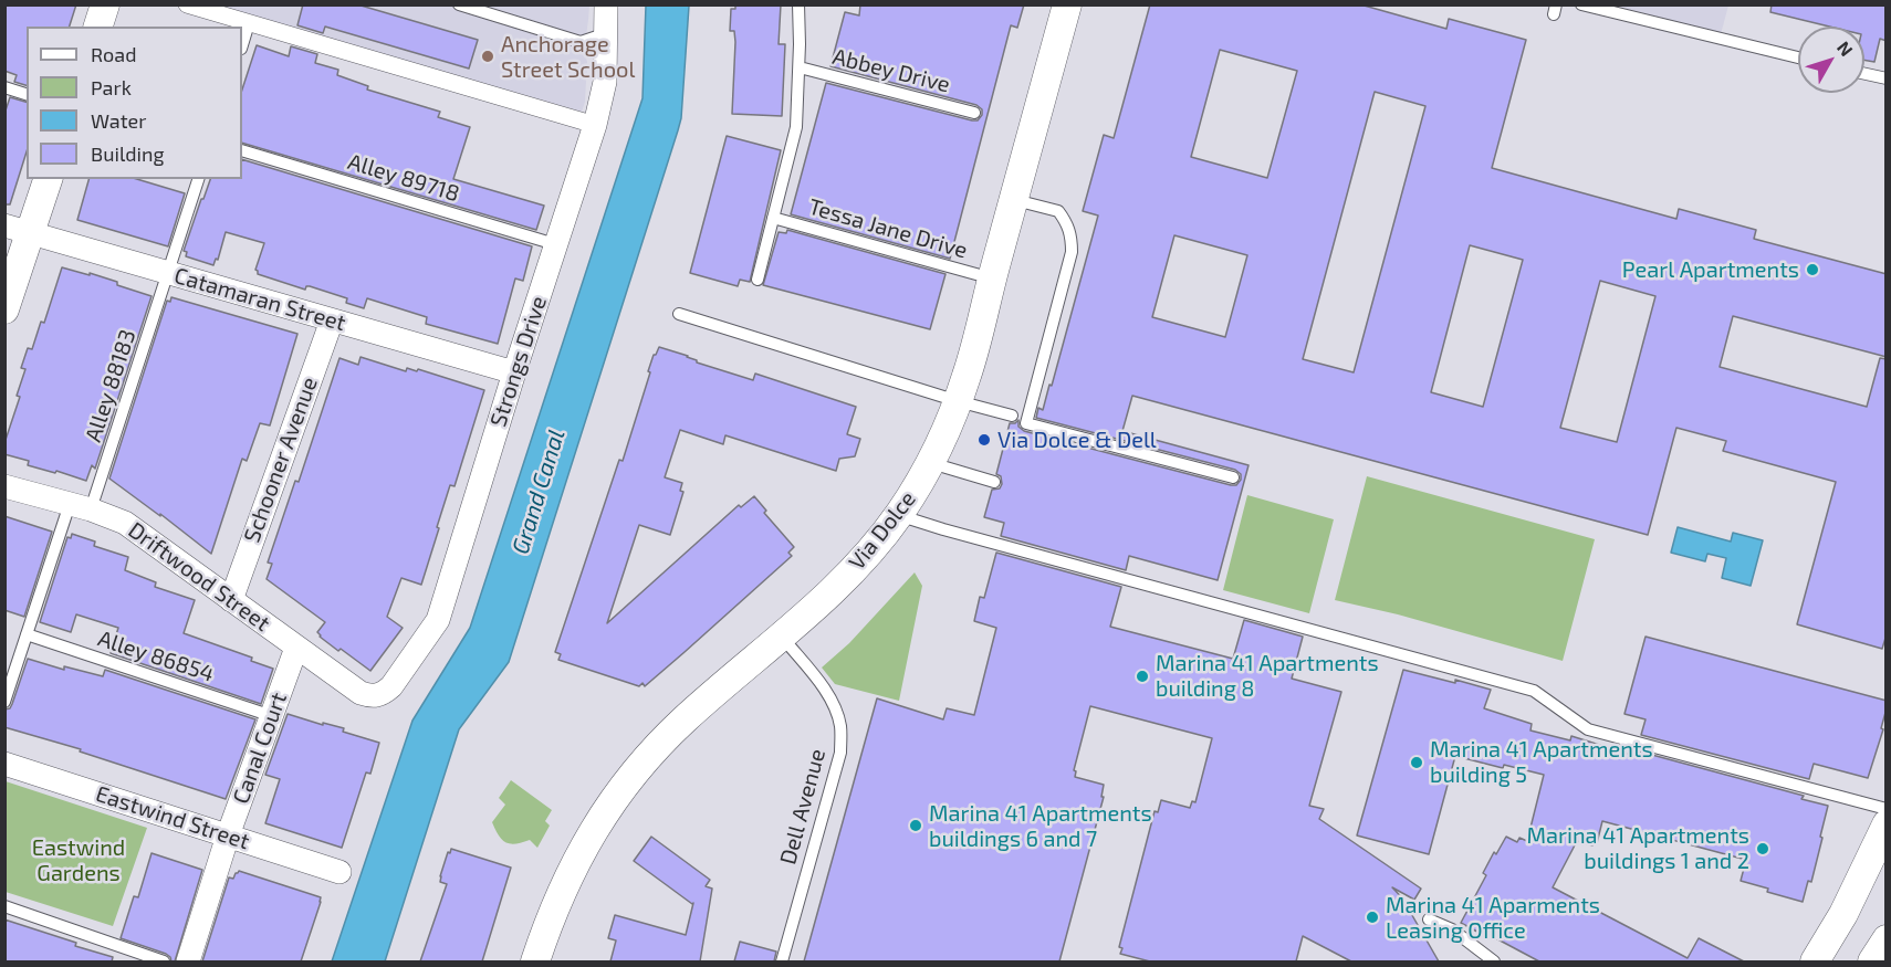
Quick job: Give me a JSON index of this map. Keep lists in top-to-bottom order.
{
  "streets": {
    "street": [
      "Catamaran Street",
      "Strongs Drive",
      "Schooner Avenue",
      "Via Dolce",
      "Driftwood Street",
      "Canal Court",
      "Eastwind Street"
    ],
    "lane": [
      "Abbey Drive",
      "Alley 89718",
      "Tessa Jane Drive",
      "Alley 88183",
      "Alley 86854",
      "Dell Avenue"
    ]
  },
  "crossings": [
    ["Alley 89718", "Strongs Drive"],
    ["Tessa Jane Drive", "Via Dolce"],
    ["Catamaran Street", "Strongs Drive"],
    ["Catamaran Street", "Alley 88183"],
    ["Catamaran Street", "Schooner Avenue"],
    ["Strongs Drive", "Driftwood Street"],
    ["Alley 88183", "Driftwood Street"],
    ["Alley 88183", "Alley 86854"],
    ["Schooner Avenue", "Driftwood Street"],
    ["Via Dolce", "Dell Avenue"],
    ["Driftwood Street", "Canal Court"],
    ["Alley 86854", "Canal Court"],
    ["Canal Court", "Eastwind Street"]
  ],
  "water": ["Grand Canal"],
  "parks": ["Eastwind Gardens"],
  "places": [
    "Anchorage Street School",
    "Pearl Apartments",
    "Via Dolce & Dell",
    "Marina 41 Apartments building 8",
    "Marina 41 Apartments building 5",
    "Marina 41 Apartments buildings 6 and 7",
    "Marina 41 Apartments buildings 1 and 2",
    "Marina 41 Aparments Leasing Office"
  ],
  "legend": [
    "Road",
    "Park",
    "Water",
    "Building"
  ],
  "north": "top right"
}
